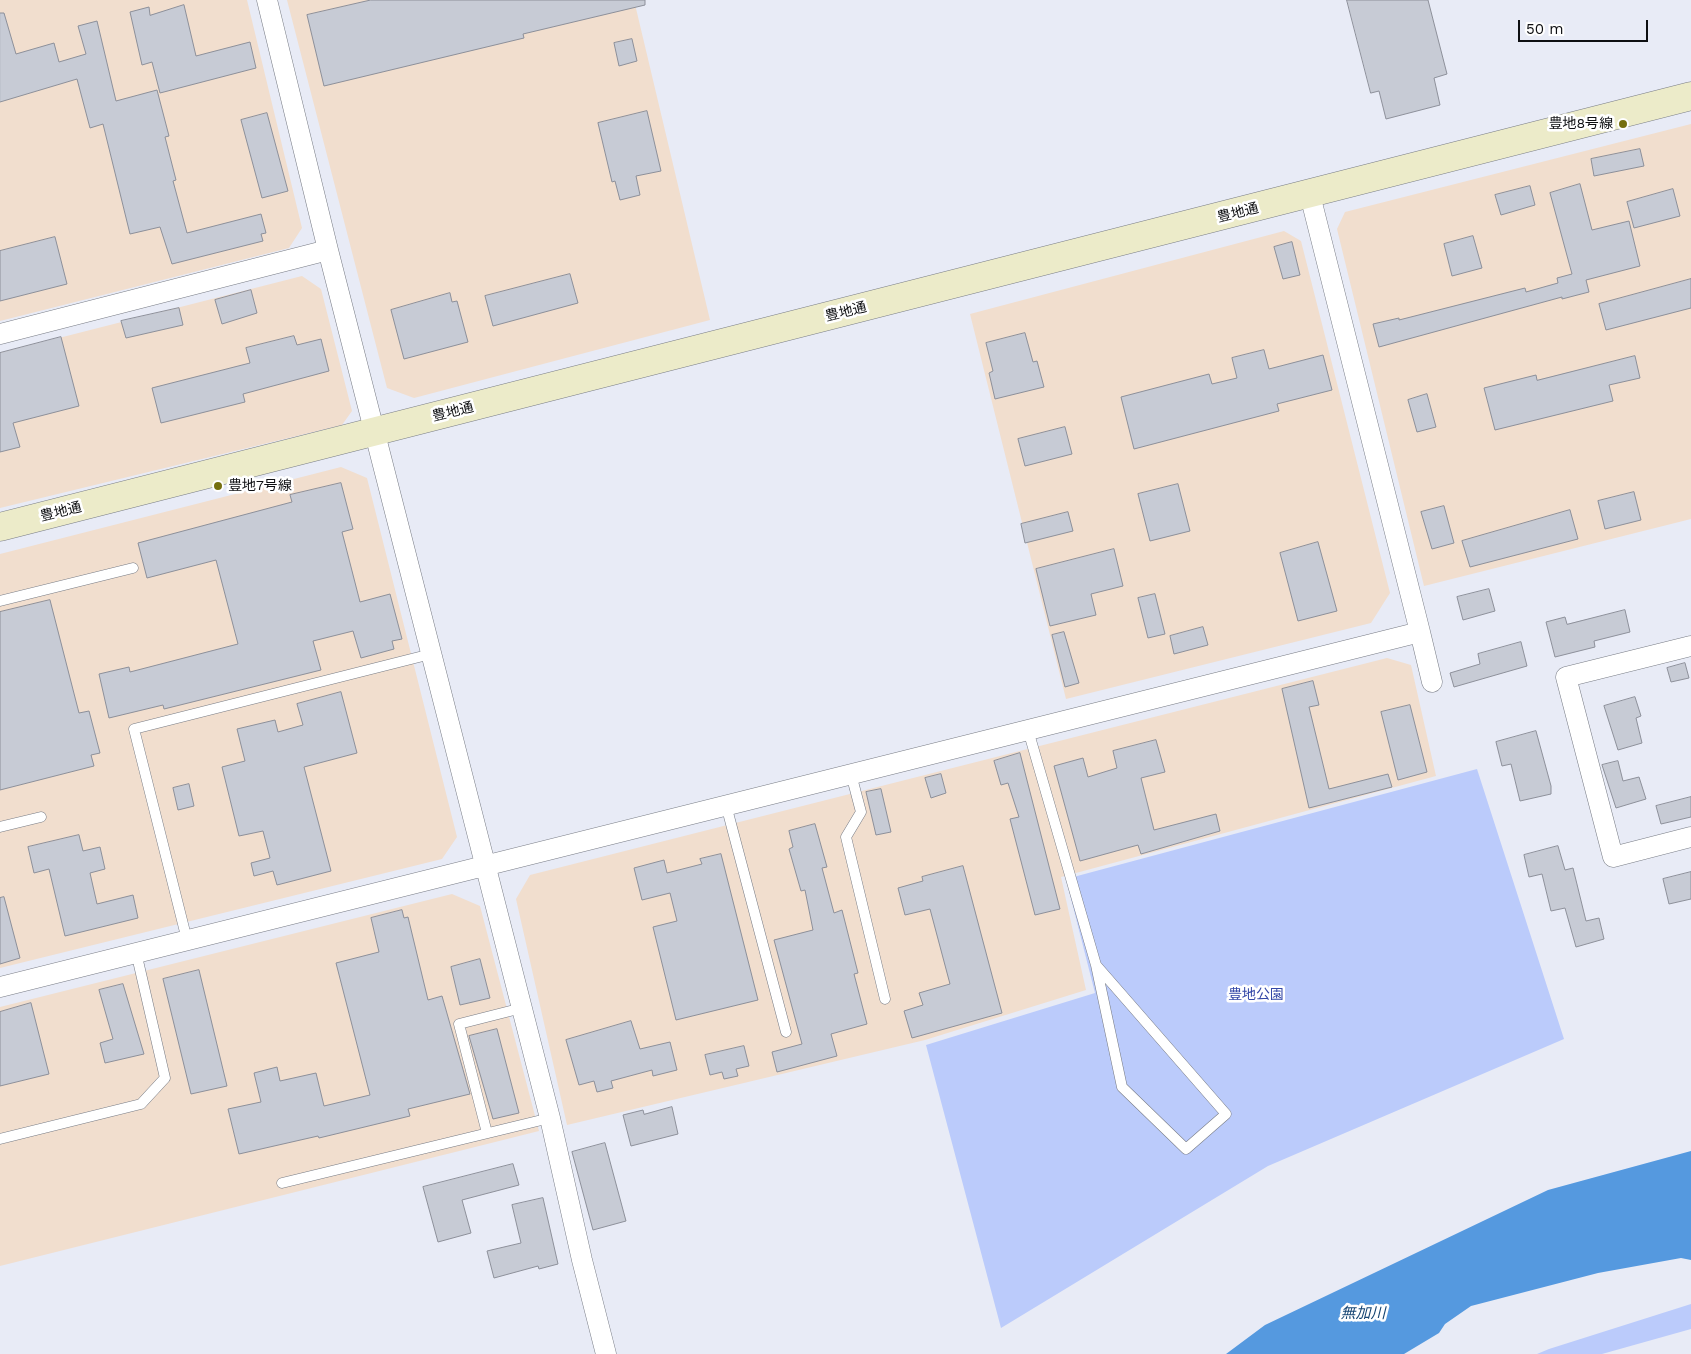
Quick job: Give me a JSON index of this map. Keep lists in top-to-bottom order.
{
  "streets": {
    "main road": ["豊地通"]
  },
  "water": ["無加川"],
  "parks": ["豊地公園"],
  "places": ["豊地8号線", "豊地7号線"],
  "scale_bar": "50 m"
}
